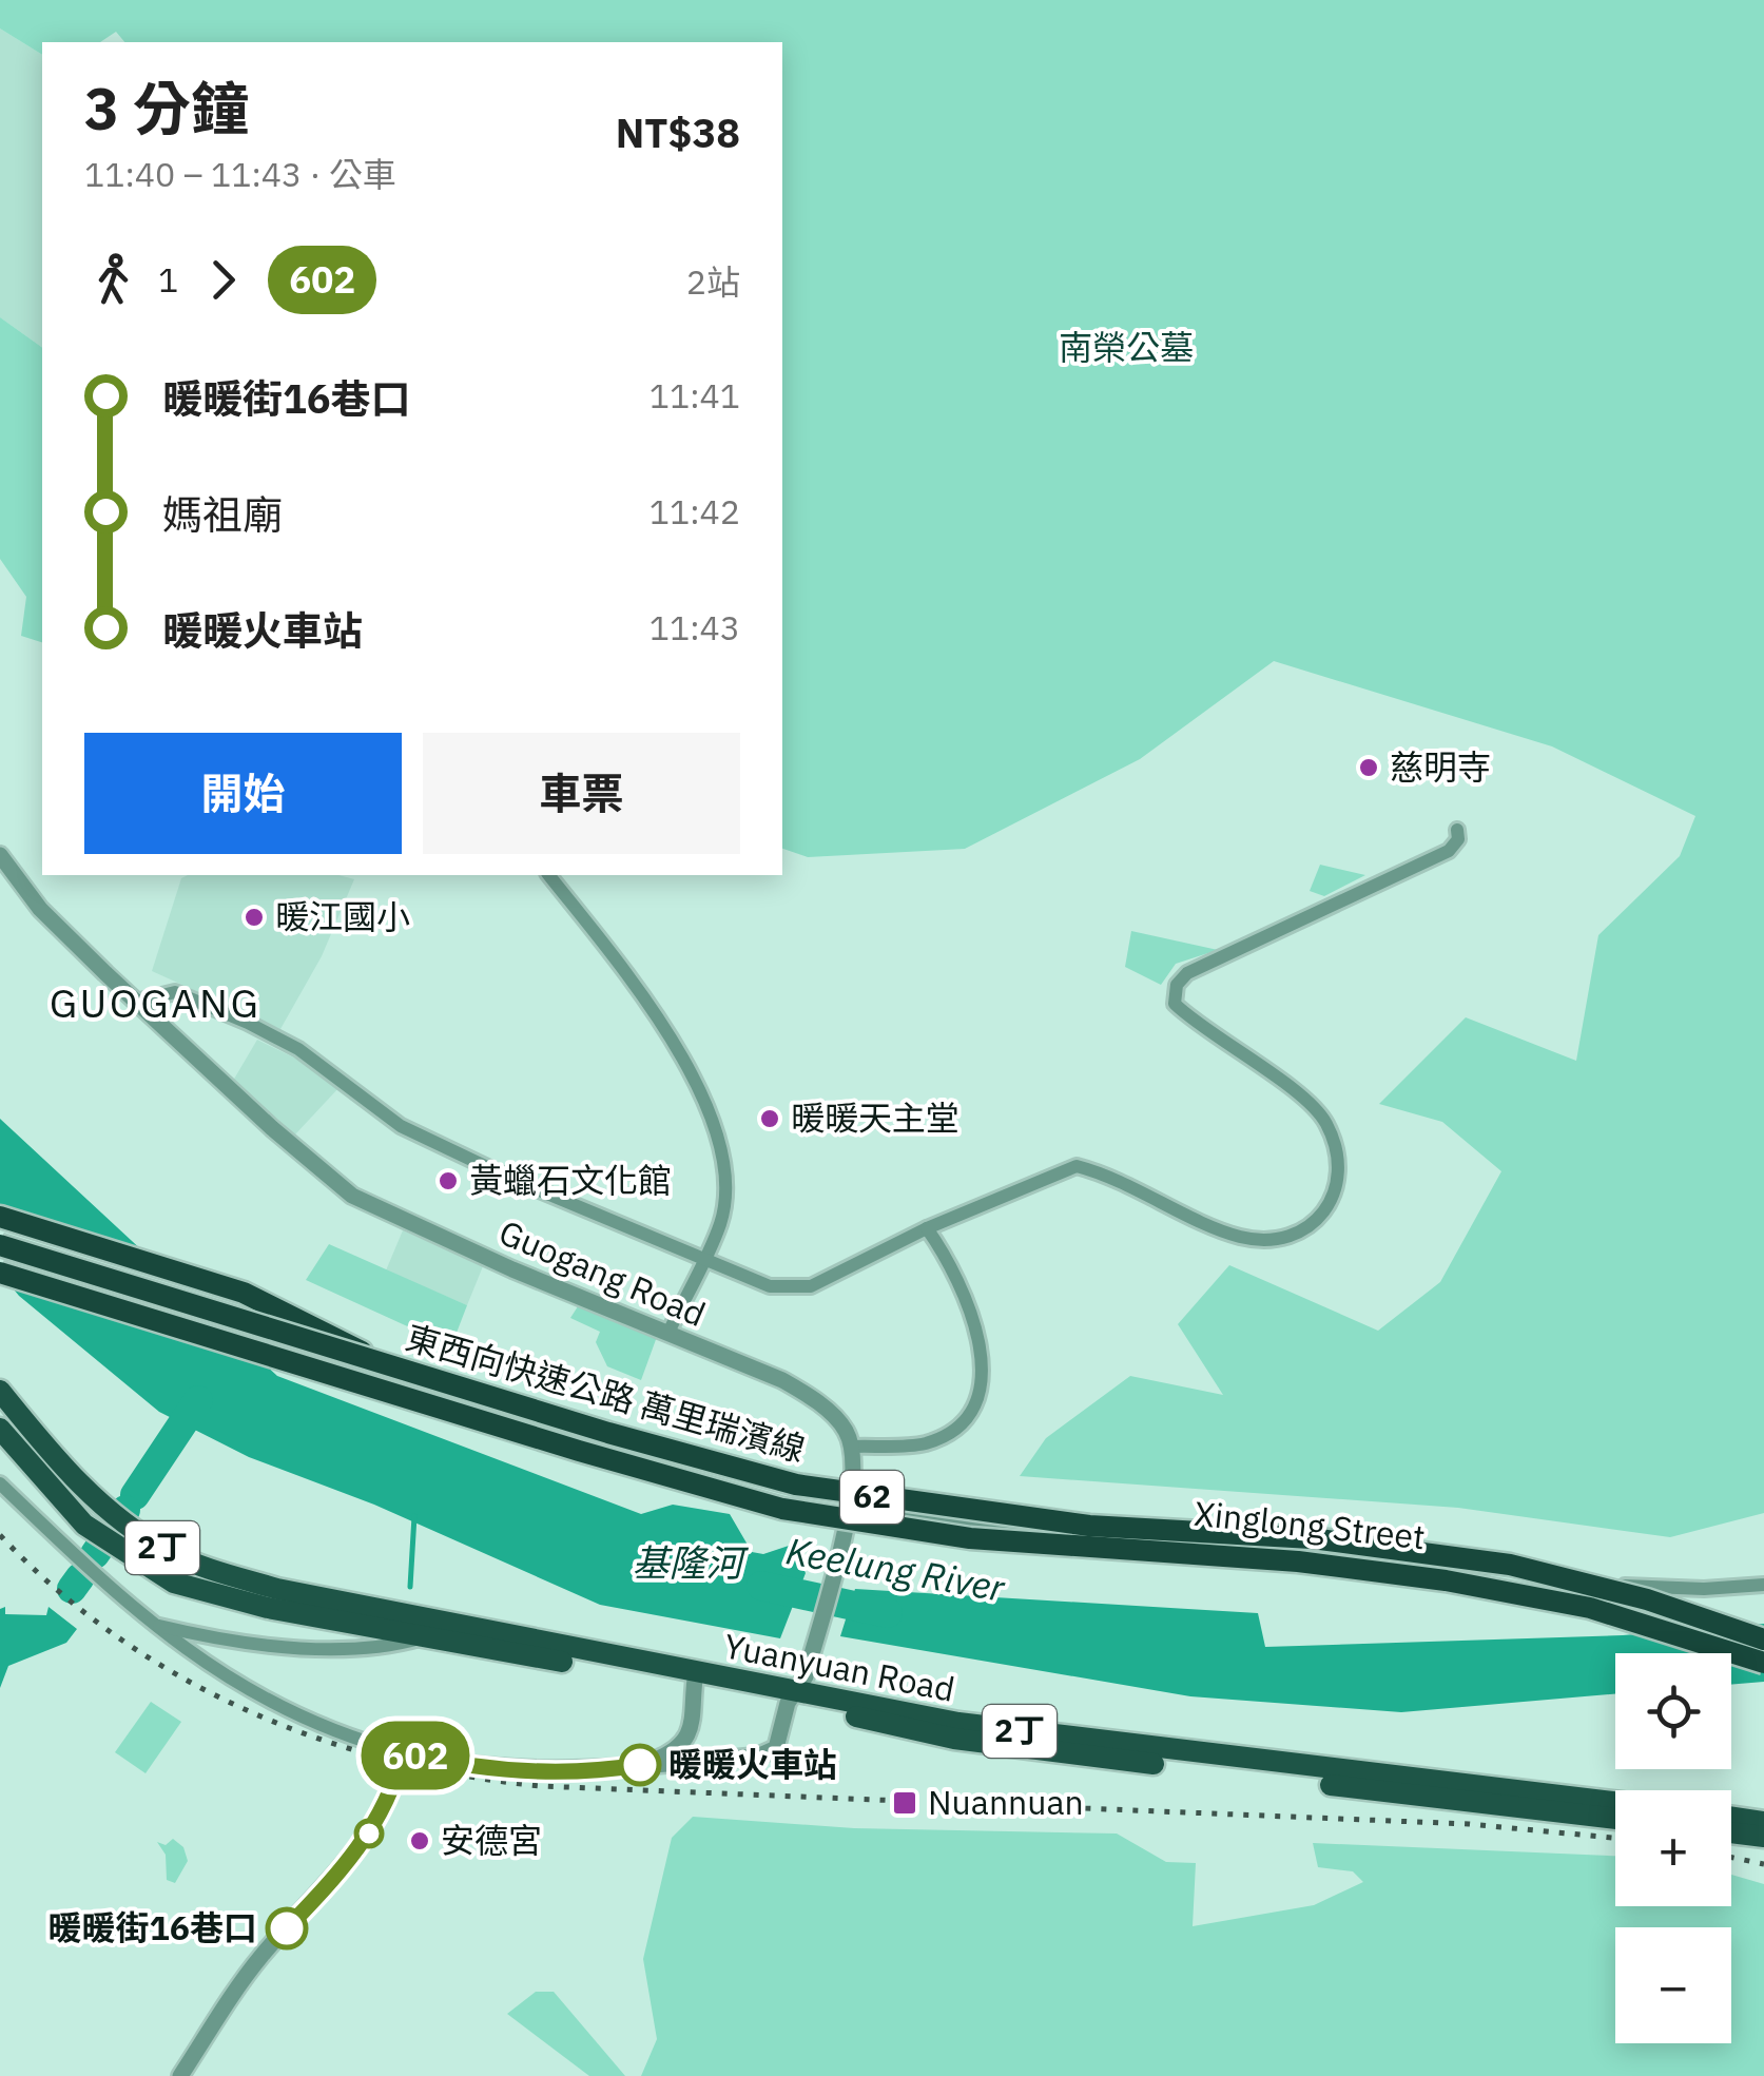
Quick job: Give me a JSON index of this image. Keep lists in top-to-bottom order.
{
  "streets": {
    "highway": ["東西向快速公路 萬里瑞濱線", "62"],
    "main road": ["2丁", "Yuanyuan Road"],
    "street": ["Guogang Road", "Xinglong Street"]
  },
  "crossings": [
    ["2丁", "Yuanyuan Road"]
  ],
  "districts": ["GUOGANG"],
  "water": ["基隆河", "Keelung River"],
  "parks": ["南榮公墓"],
  "places": {
    "other": [
      "慈明寺",
      "暖江國小",
      "暖暖天主堂",
      "黃蠟石文化館",
      "暖暖火車站",
      "安德宮",
      "暖暖街16巷口"
    ],
    "transit": ["Nuannuan"]
  },
  "lines": ["bus line 602"],
  "page": {
    "on_map": "602",
    "heading": ["3 分鐘", "11:40 – 11:43 · 公車", "NT$38"],
    "legs": ["1", "602", "2站"],
    "list": [
      {
        "name": "暖暖街16巷口",
        "value": "11:41"
      },
      {
        "name": "媽祖廟",
        "value": "11:42"
      },
      {
        "name": "暖暖火車站",
        "value": "11:43"
      }
    ],
    "buttons": ["開始", "車票"],
    "map_buttons": ["+", "−"]
  }
}
